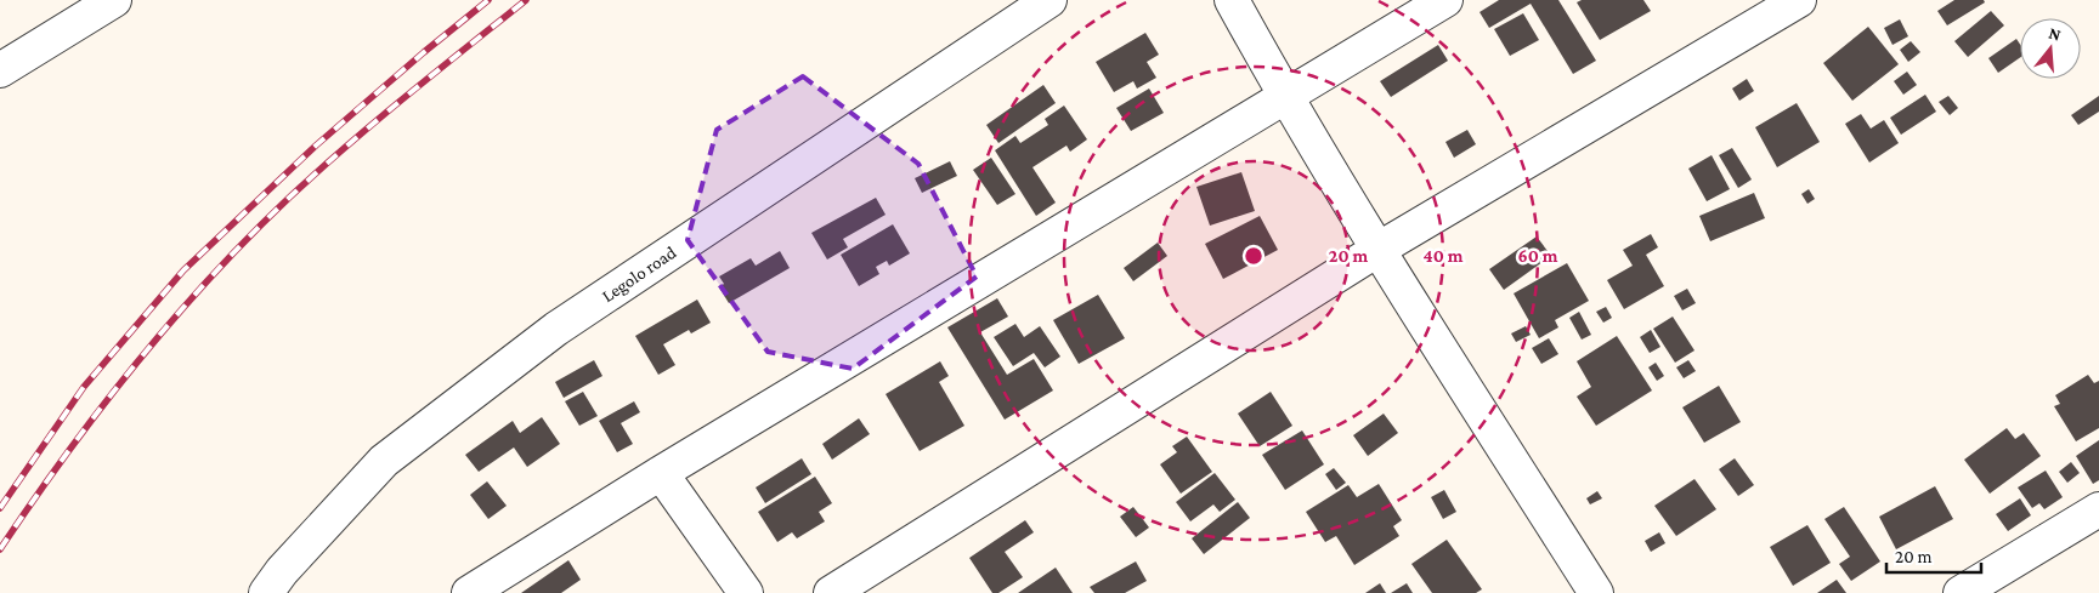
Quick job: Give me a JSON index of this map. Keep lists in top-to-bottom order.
{
  "streets": {
    "street": ["Legolo road"]
  },
  "scale_bar": "20 m",
  "north": "top",
  "rings": ["20 m", "40 m", "60 m"]
}
